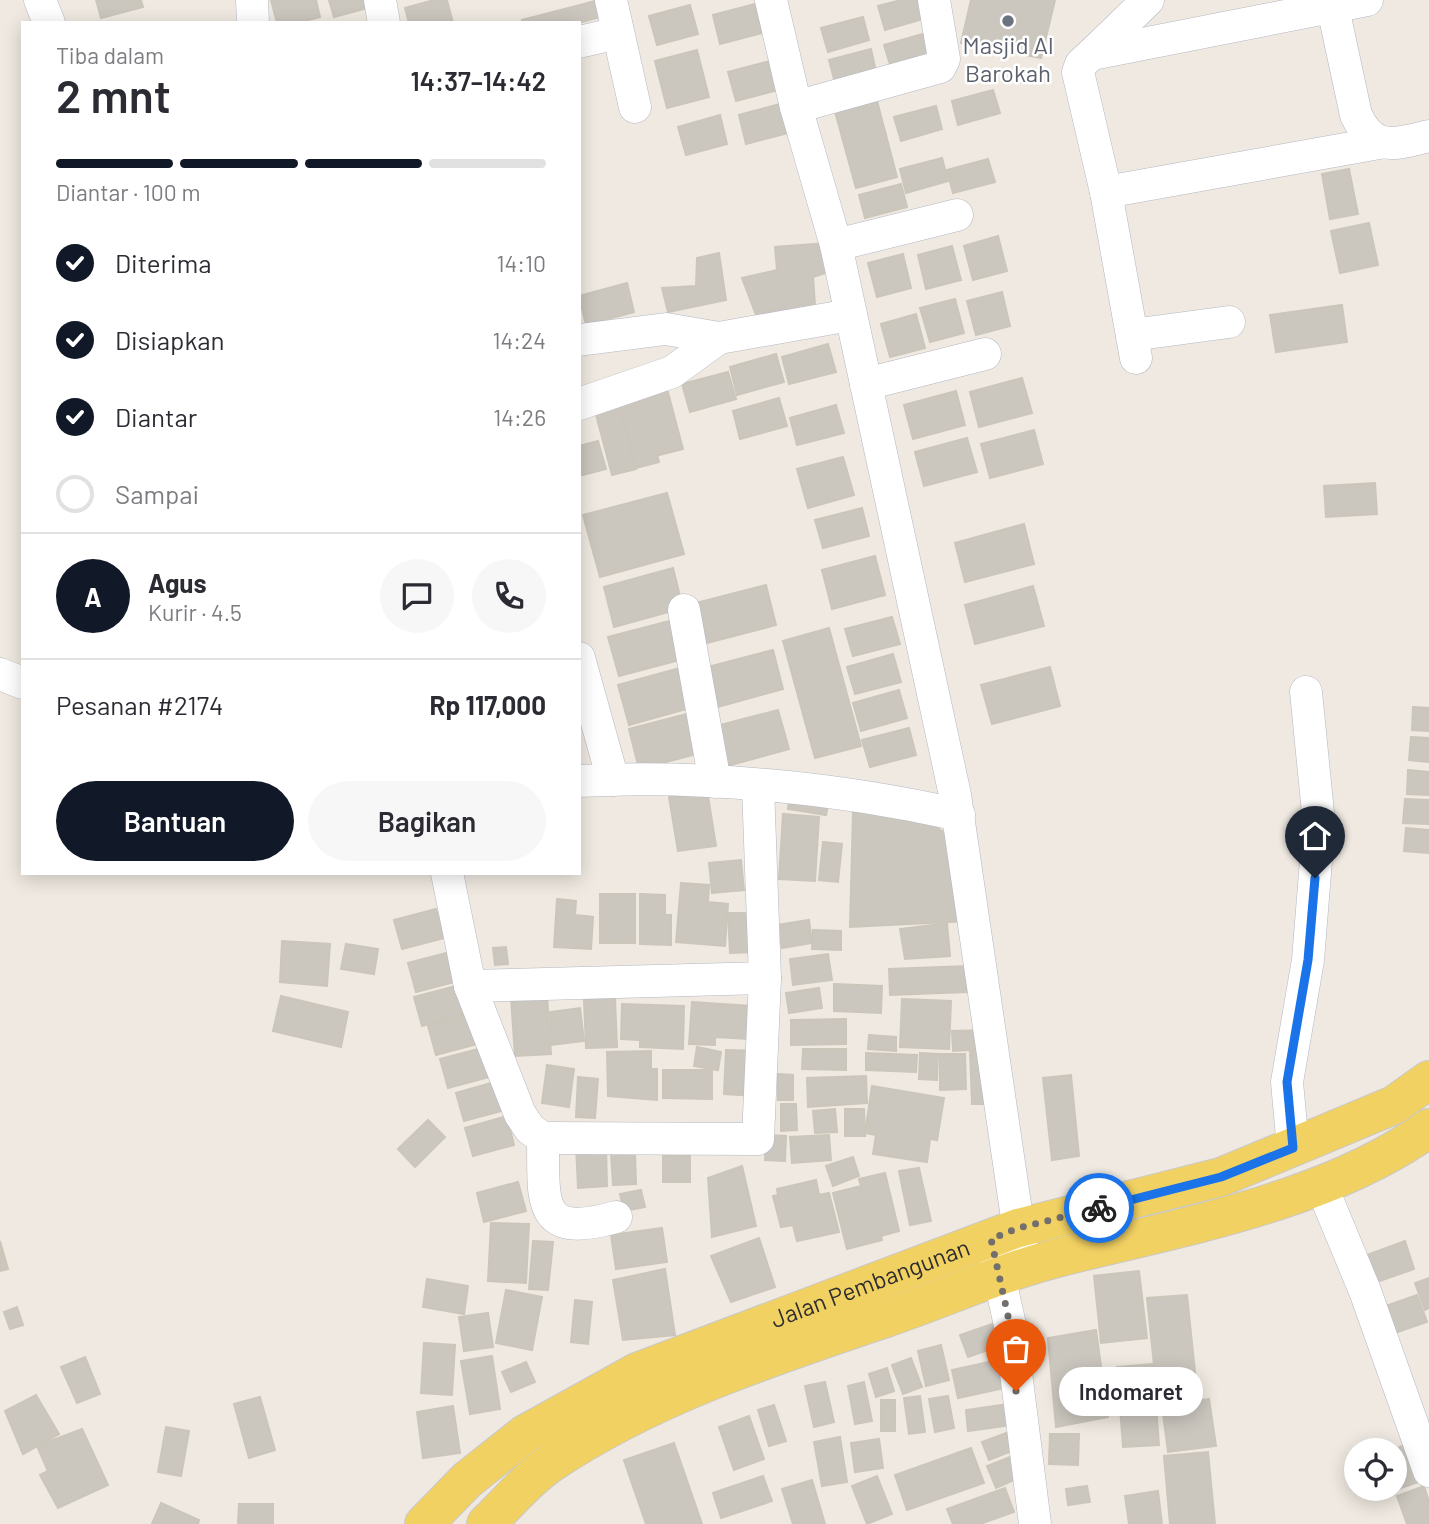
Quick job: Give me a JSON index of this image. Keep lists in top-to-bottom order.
{
  "streets": {
    "main road": ["Jalan Pembangunan"]
  },
  "places": ["Masjid Al Barokah", "Indomaret"],
  "page": {
    "heading": ["2 mnt", "Tiba dalam", "14:37–14:42"],
    "panel": [
      "Agus",
      "Kurir · 4.5",
      "Pesanan #2174",
      "Rp 117,000"
    ],
    "bar": "Diantar · 100 m",
    "list": [
      ["Diterima", "14:10"],
      ["Disiapkan", "14:24"],
      ["Diantar", "14:26"],
      "Sampai"
    ],
    "round": "A",
    "buttons": ["Bantuan", "Bagikan"],
    "bubble": "Indomaret"
  }
}
